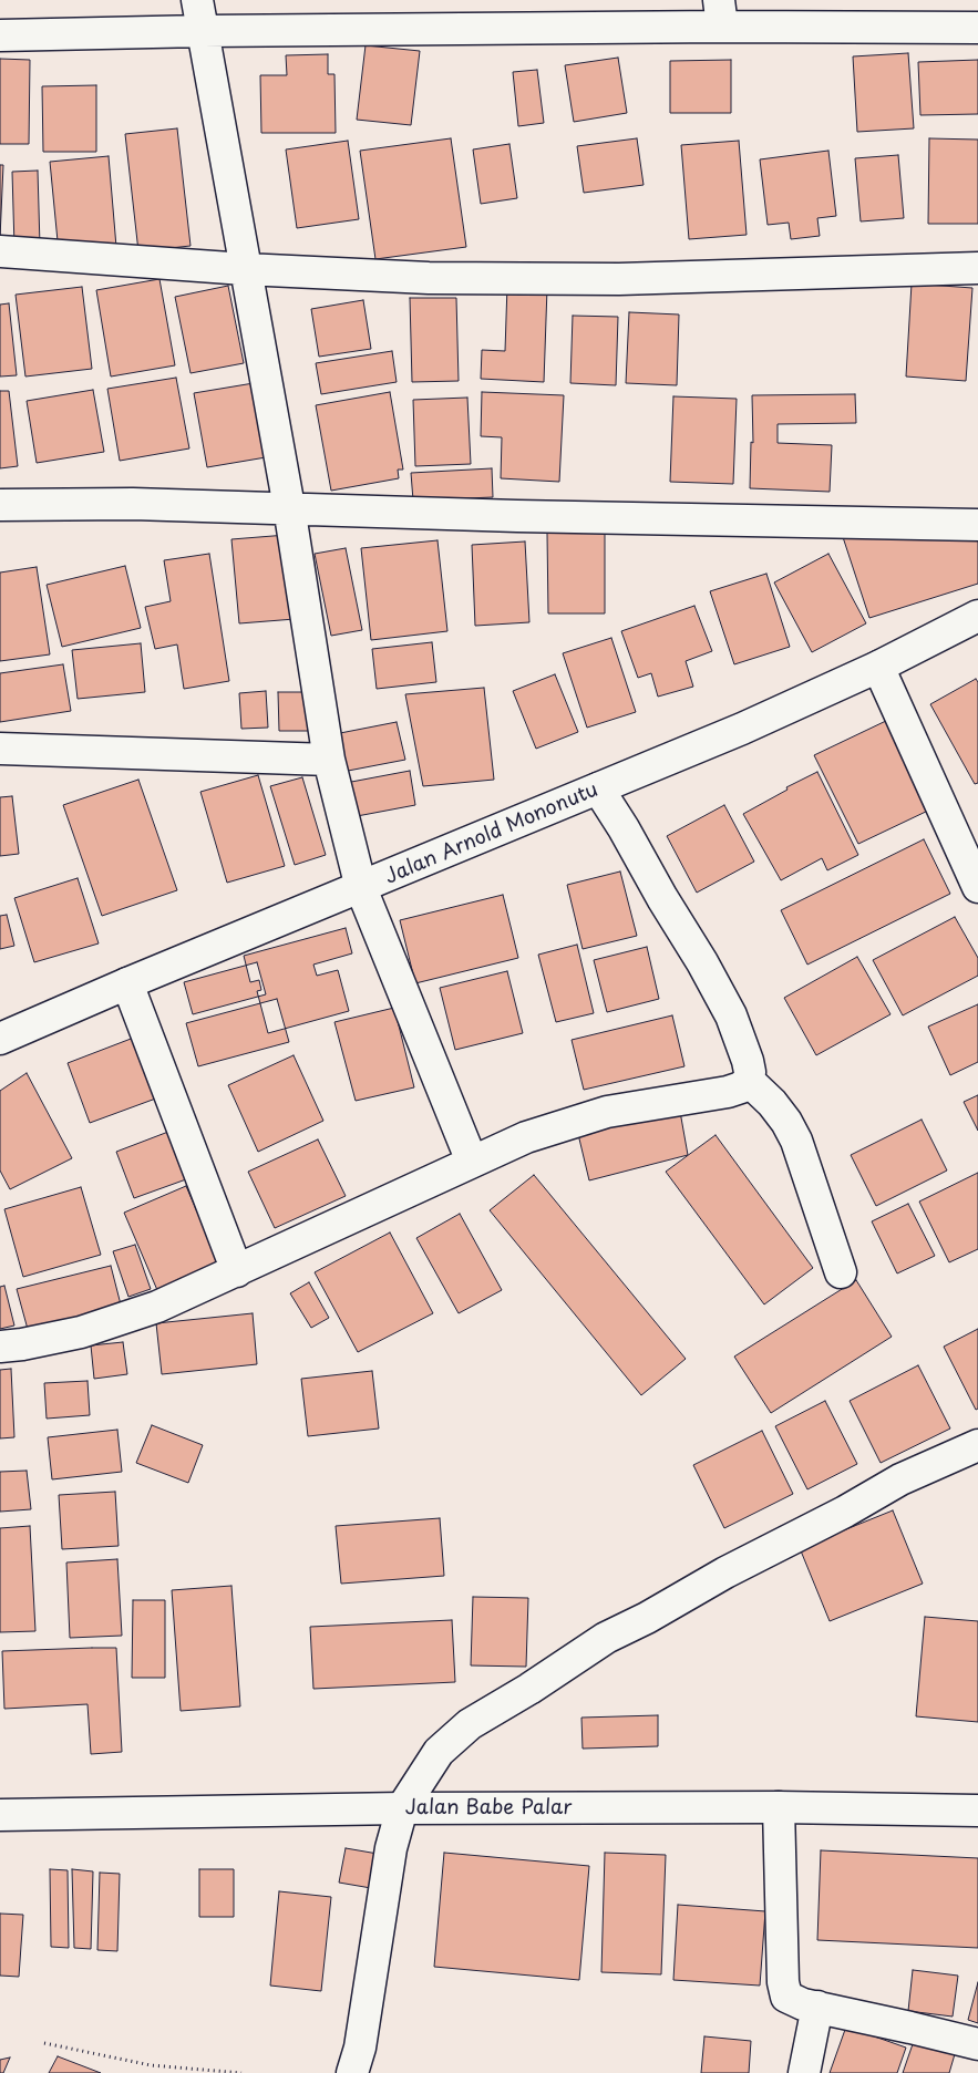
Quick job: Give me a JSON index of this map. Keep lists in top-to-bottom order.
{
  "streets": {
    "street": ["Jalan Arnold Mononutu", "Jalan Babe Palar"]
  }
}
